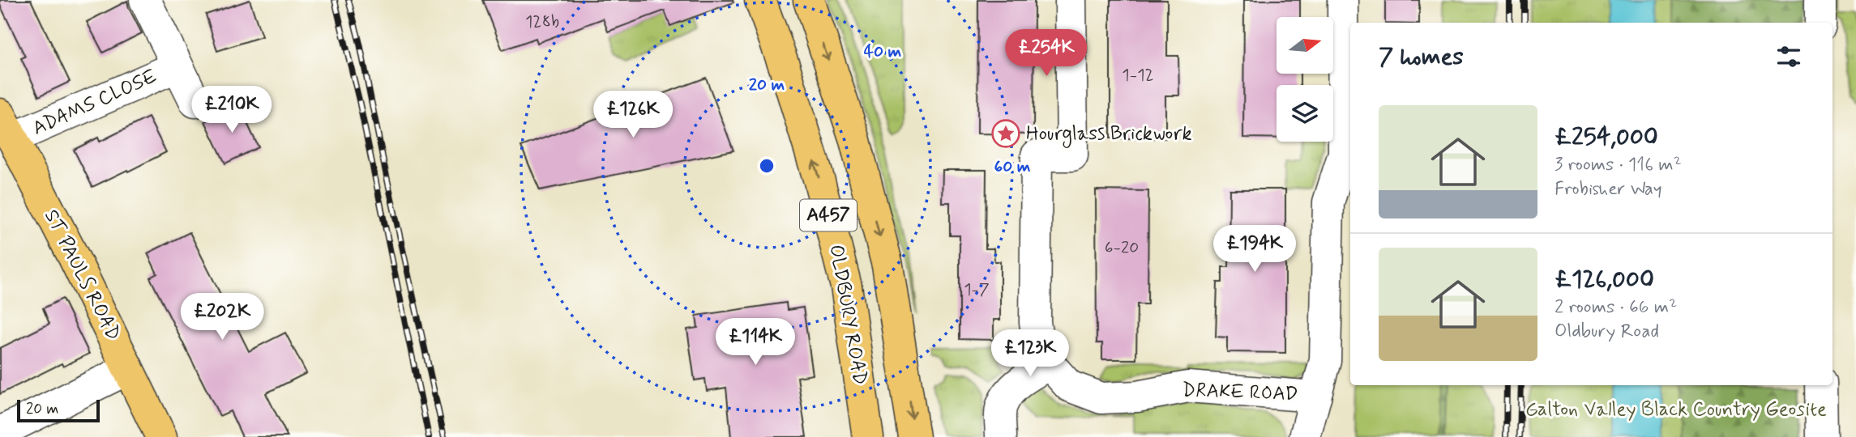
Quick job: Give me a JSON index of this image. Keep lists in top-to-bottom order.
{
  "streets": {
    "main road": ["A457", "ST PAULS ROAD", "OLDBURY ROAD"],
    "street": ["ADAMS CLOSE", "DRAKE ROAD"]
  },
  "crossings": [
    ["ADAMS CLOSE", "ST PAULS ROAD"]
  ],
  "parks": ["Galton Valley Black Country Geosite"],
  "places": {
    "place": ["Hourglass Brickwork"]
  },
  "house_numbers": [
    "128b",
    "1-12",
    "6-20",
    "1-7"
  ],
  "scale_bar": "20 m",
  "north": "right",
  "page": {
    "heading": "7 homes",
    "price": [
      "£254K",
      "£210K",
      "£126K",
      "£194K",
      "£202K",
      "£114K",
      "£123K"
    ],
    "list": [
      {
        "name": "£254,000",
        "note": "3 rooms · 116 m² · Frobisher Way"
      },
      {
        "name": "£126,000",
        "note": "2 rooms · 66 m² · Oldbury Road"
      }
    ],
    "scale": "20 m"
  },
  "rings": ["40 m", "20 m", "60 m"]
}
